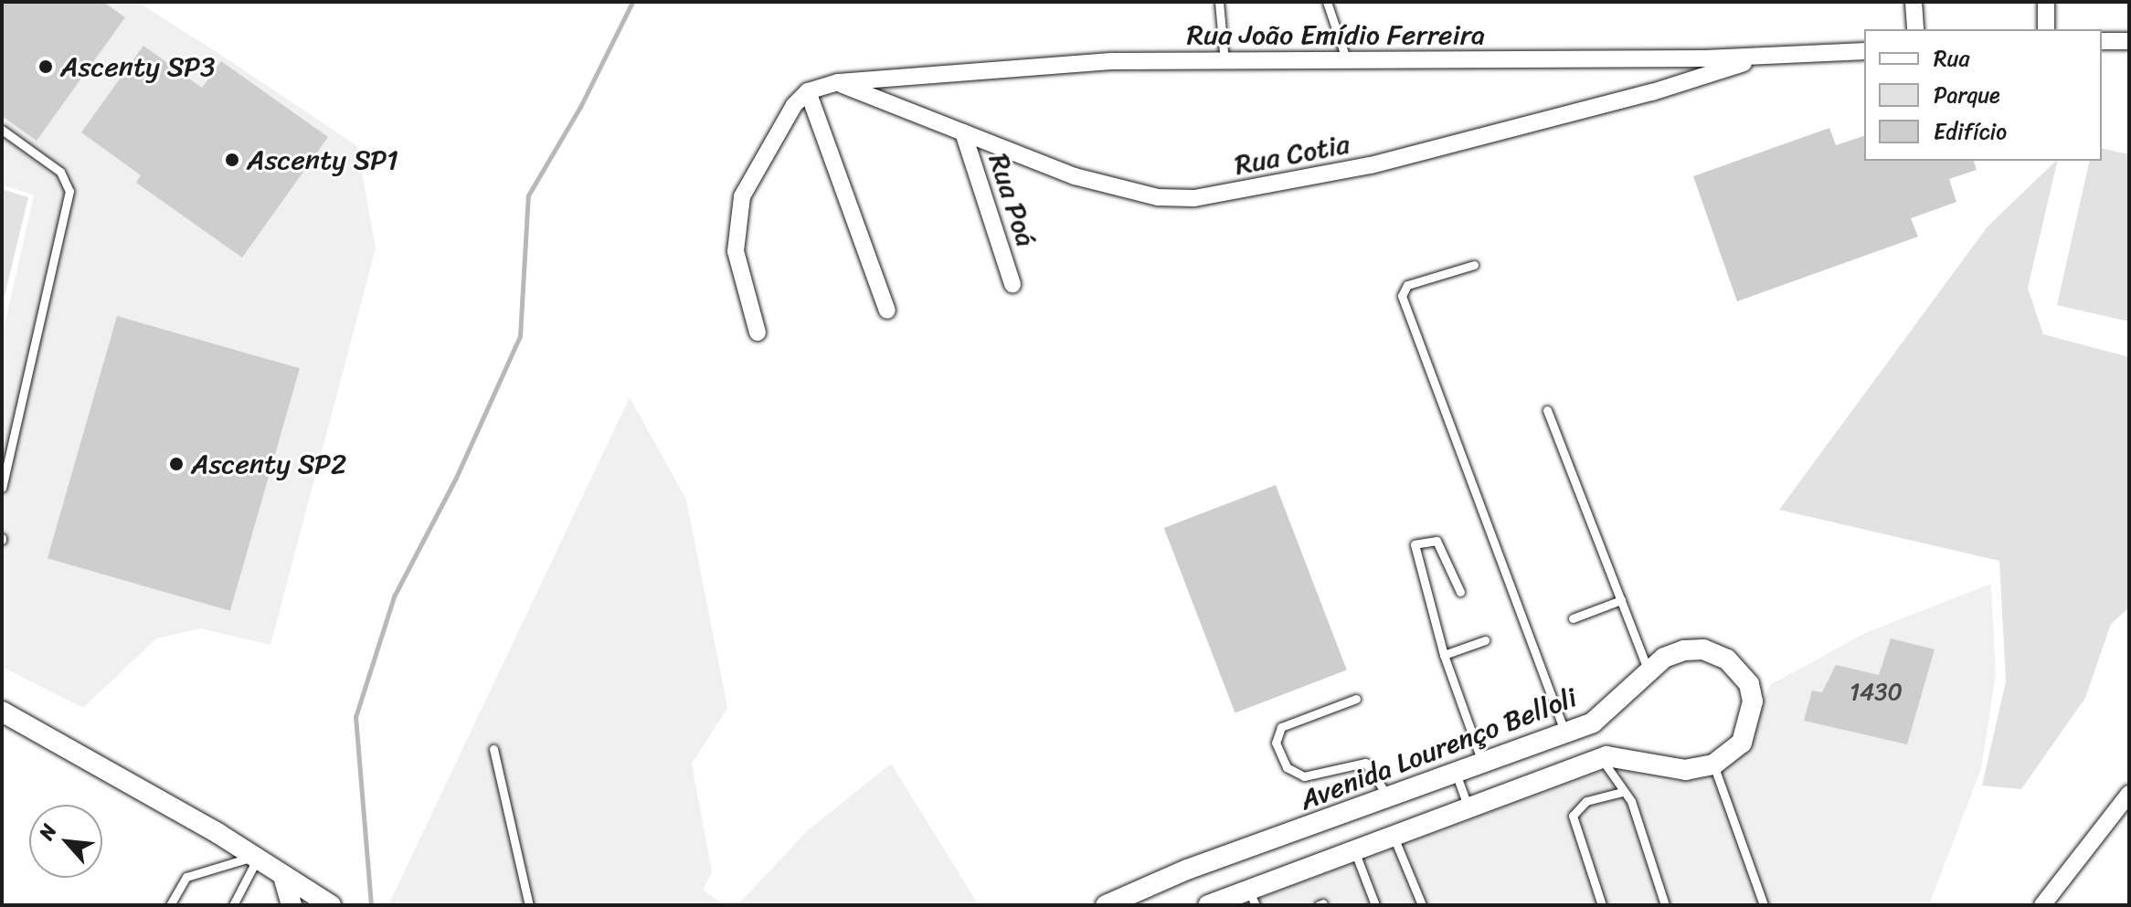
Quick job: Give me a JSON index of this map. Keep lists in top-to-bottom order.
{
  "streets": {
    "street": [
      "Rua João Emídio Ferreira",
      "Rua Cotia",
      "Rua Poá",
      "Avenida Lourenço Belloli"
    ]
  },
  "crossings": [
    ["Rua João Emídio Ferreira", "Rua Cotia"],
    ["Rua Cotia", "Rua Poá"]
  ],
  "places": ["Ascenty SP3", "Ascenty SP1", "Ascenty SP2"],
  "house_numbers": ["1430"],
  "legend": ["Rua", "Parque", "Edifício"],
  "north": "top left"
}
